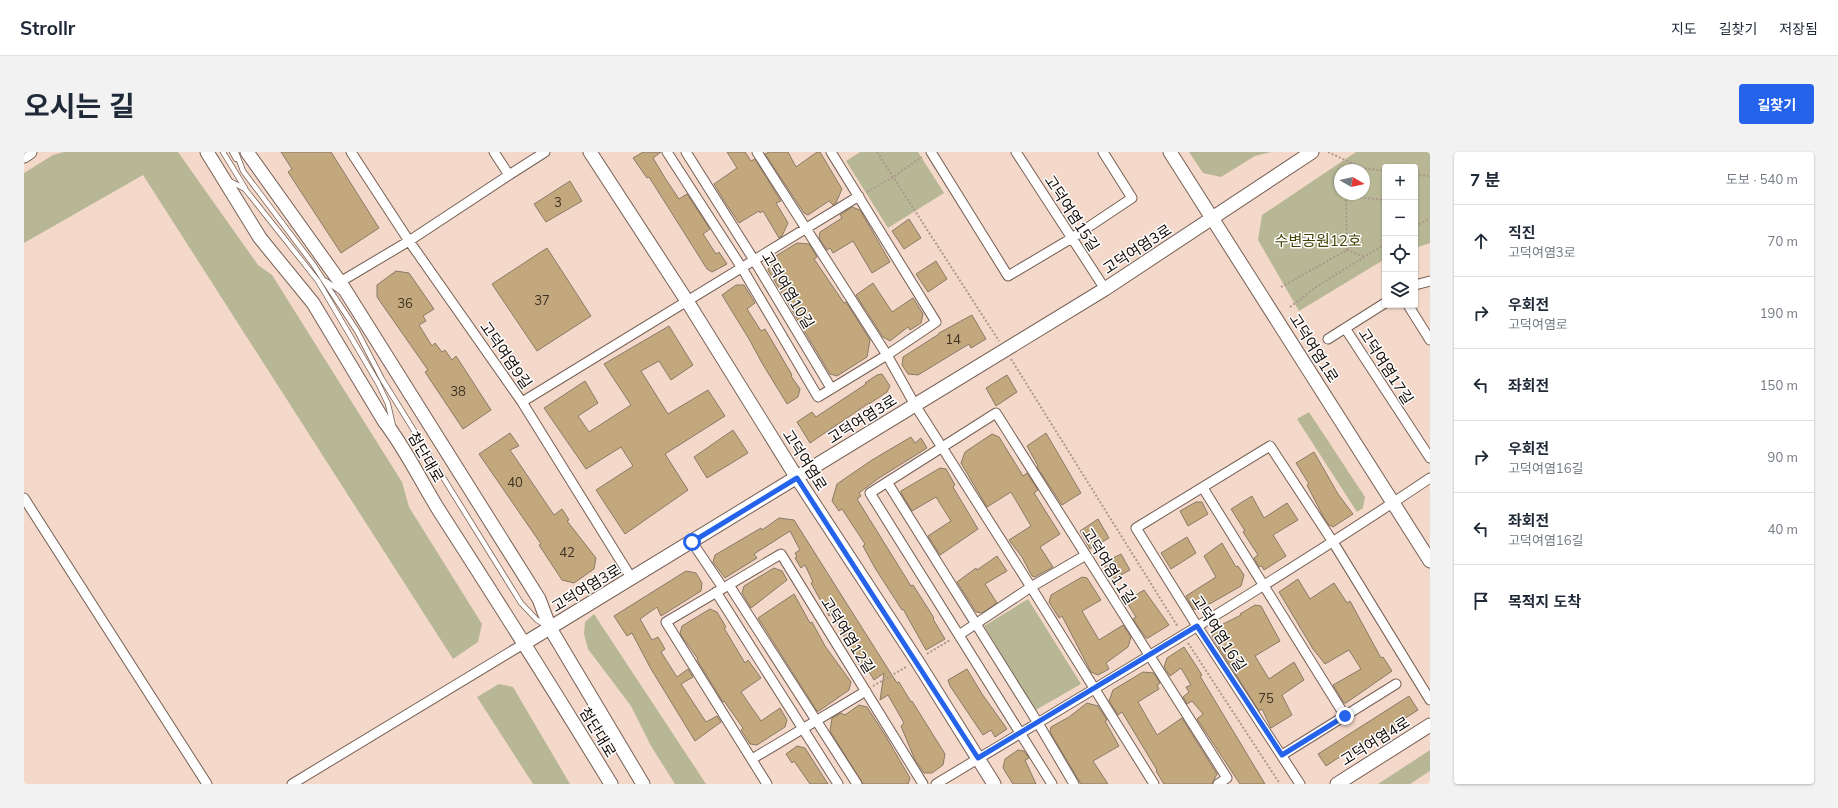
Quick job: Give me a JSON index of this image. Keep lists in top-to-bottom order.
{
  "streets": {
    "street": [
      "고덕여염15길",
      "고덕여염3로",
      "고덕여염10길",
      "고덕여염1로",
      "고덕여염9길",
      "고덕여염17길",
      "첨단대로",
      "고덕여염로",
      "고덕여염11길",
      "고덕여염16길",
      "고덕여염12길",
      "고덕여염4로"
    ]
  },
  "crossings": [
    ["고덕여염15길", "고덕여염3로"],
    ["고덕여염3로", "고덕여염1로"],
    ["고덕여염3로", "고덕여염9길"],
    ["고덕여염3로", "첨단대로"],
    ["고덕여염3로", "고덕여염로"]
  ],
  "parks": ["수변공원12호"],
  "house_numbers": [
    "3",
    "37",
    "36",
    "14",
    "38",
    "40",
    "42",
    "75"
  ],
  "north": "right",
  "page": {
    "header": "Strollr",
    "nav": ["지도", "길찾기", "저장됨"],
    "title": "오시는 길",
    "buttons": "길찾기",
    "heading": ["7 분", "도보 · 540 m"],
    "map_buttons": ["+", "−"],
    "list": [
      ["직진", "고덕여염3로", "70 m"],
      ["우회전", "고덕여염로", "190 m"],
      ["좌회전", "150 m"],
      ["우회전", "고덕여염16길", "90 m"],
      ["좌회전", "고덕여염16길", "40 m"],
      "목적지 도착"
    ]
  }
}
